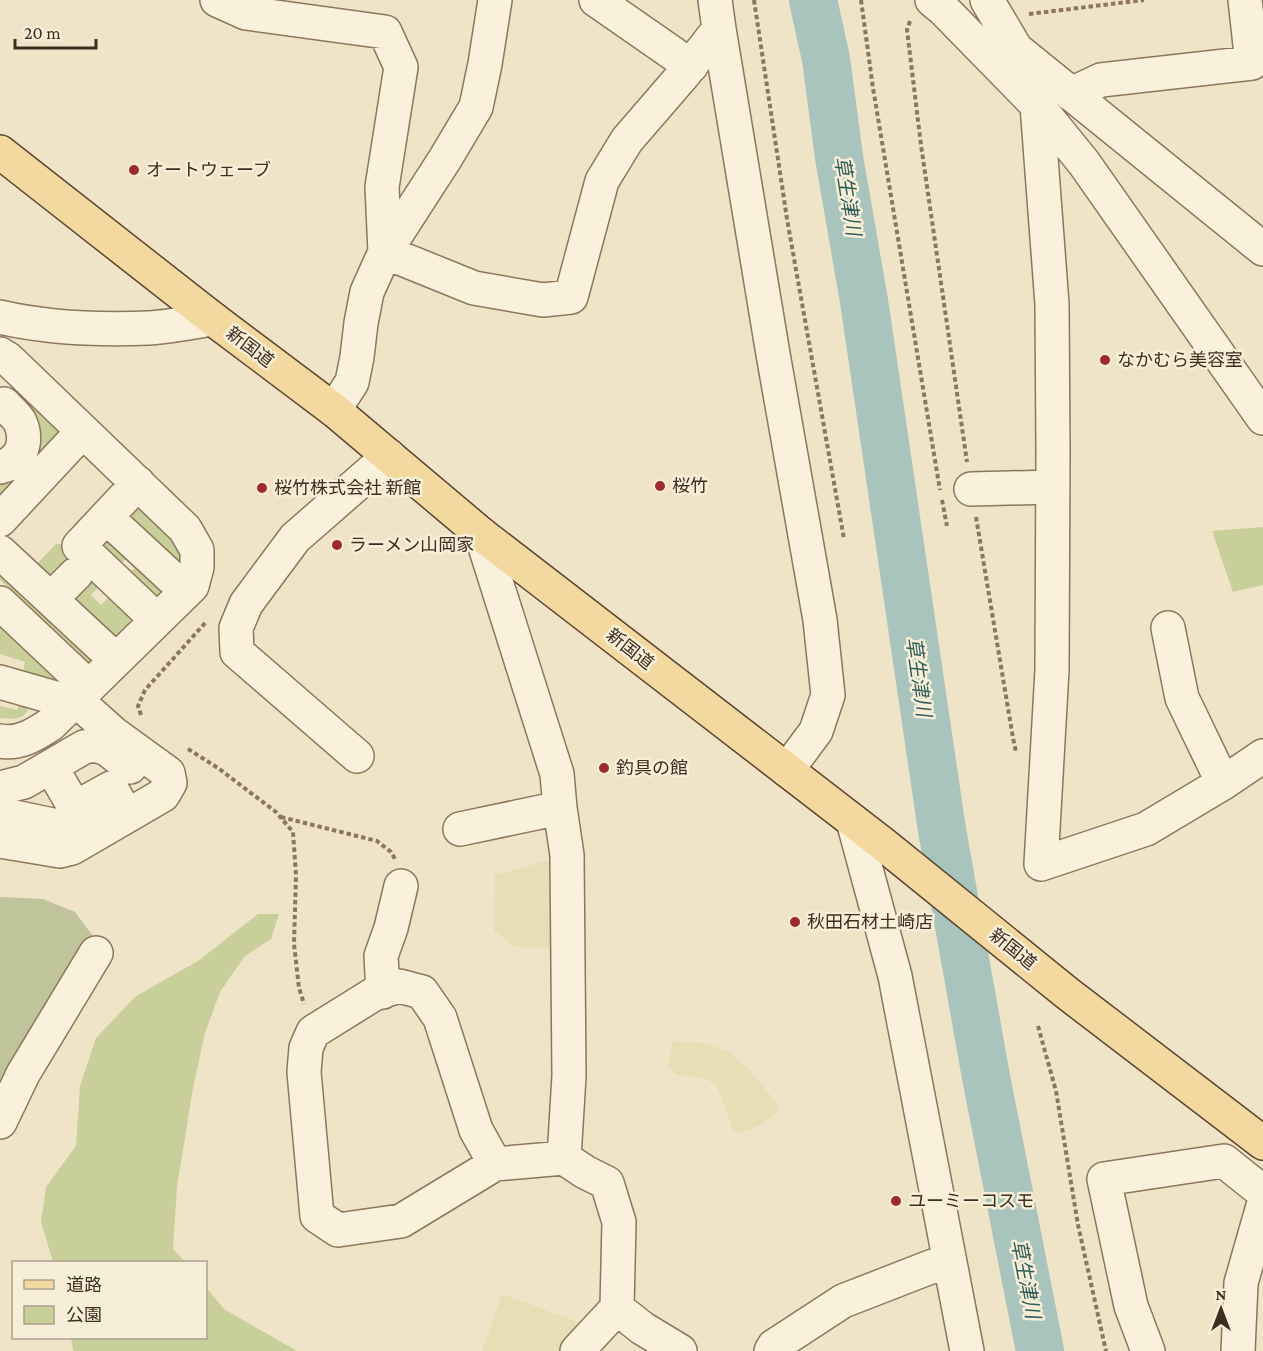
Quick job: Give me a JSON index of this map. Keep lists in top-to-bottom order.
{
  "streets": {
    "main road": ["新国道"]
  },
  "water": ["草生津川"],
  "places": [
    "オートウェーブ",
    "なかむら美容室",
    "桜竹",
    "桜竹株式会社 新館",
    "ラーメン山岡家",
    "釣具の館",
    "秋田石材土崎店",
    "ユーミーコスモ"
  ],
  "legend": ["道路", "公園"],
  "scale_bar": "20 m",
  "north": "top"
}
